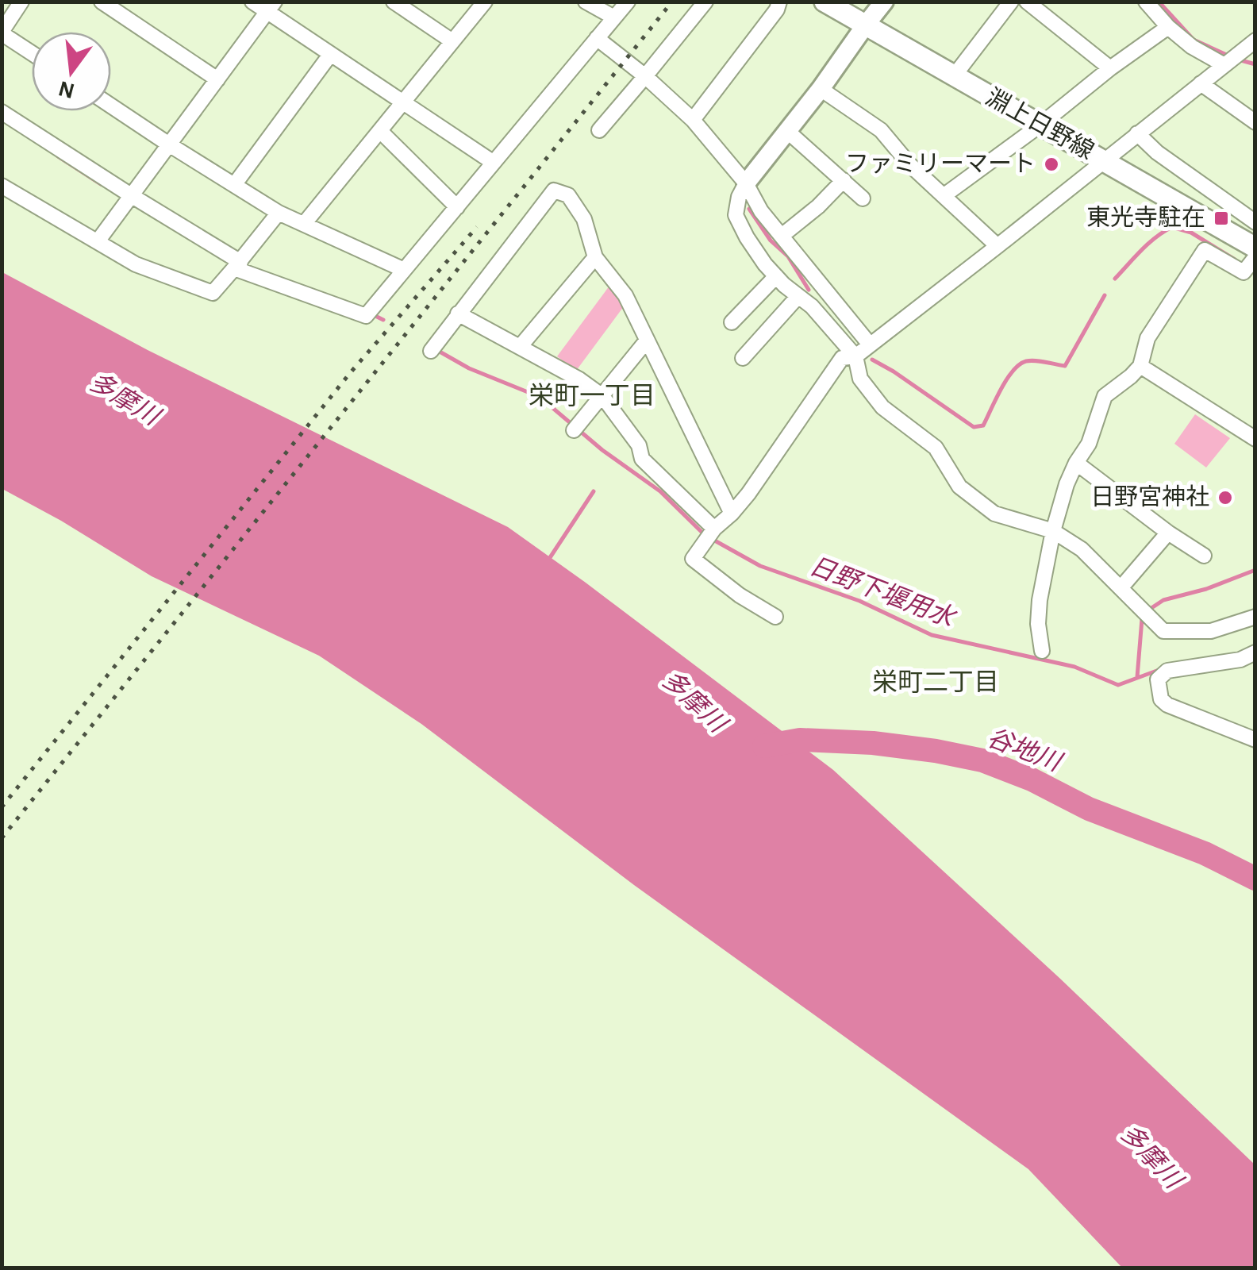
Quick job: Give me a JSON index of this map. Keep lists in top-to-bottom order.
{
  "streets": {
    "main road": ["淵上日野線"]
  },
  "districts": ["栄町一丁目", "栄町二丁目"],
  "water": ["多摩川", "日野下堰用水", "谷地川"],
  "places": {
    "other": ["ファミリーマート", "日野宮神社"],
    "transit": ["東光寺駐在"]
  },
  "north": "bottom"
}
